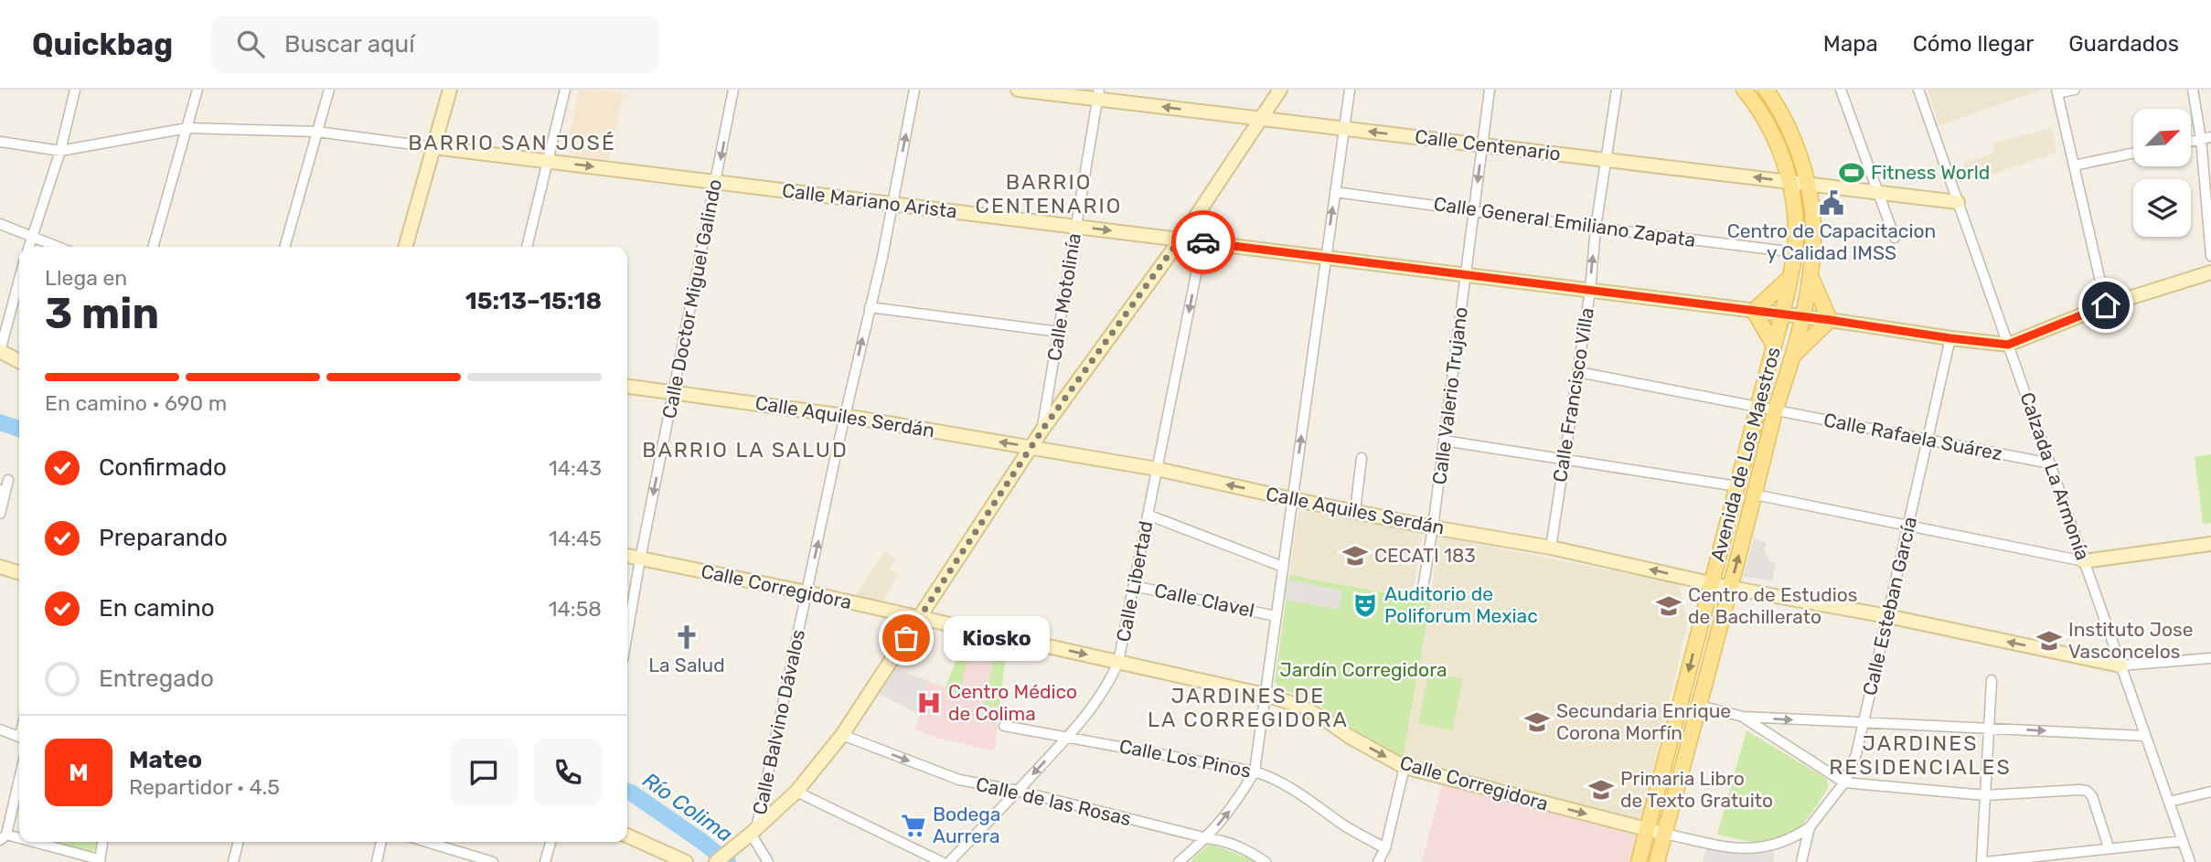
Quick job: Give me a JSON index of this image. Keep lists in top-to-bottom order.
{
  "streets": {
    "main road": ["Avenida de Los Maestros"],
    "street": [
      "Calle Centenario",
      "Calle Mariano Arista",
      "Calle General Emiliano Zapata",
      "Calle Motolinía",
      "Calle Doctor Miguel Galindo",
      "Calle Francisco Villa",
      "Calle Valerio Trujano",
      "Calle Aquiles Serdán",
      "Calle Rafaela Suárez",
      "Calzada La Armonía",
      "Calle Libertad",
      "Calle Corregidora",
      "Calle Clavel",
      "Calle Esteban García",
      "Calle Balvino Dávalos",
      "Calle Los Pinos",
      "Calle de las Rosas"
    ]
  },
  "crossings": [
    ["Calle Centenario", "Calle Motolinía"],
    ["Calle Centenario", "Calle Francisco Villa"],
    ["Calle Centenario", "Calle Valerio Trujano"],
    ["Calle Centenario", "Avenida de Los Maestros"],
    ["Calle Centenario", "Calzada La Armonía"],
    ["Calle Mariano Arista", "Calle Motolinía"],
    ["Calle Mariano Arista", "Calle Doctor Miguel Galindo"],
    ["Calle Mariano Arista", "Calle Francisco Villa"],
    ["Calle Mariano Arista", "Calle Valerio Trujano"],
    ["Calle Mariano Arista", "Avenida de Los Maestros"],
    ["Calle Mariano Arista", "Calzada La Armonía"],
    ["Calle Mariano Arista", "Calle Libertad"],
    ["Calle Mariano Arista", "Calle Esteban García"],
    ["Calle Mariano Arista", "Calle Balvino Dávalos"],
    ["Calle General Emiliano Zapata", "Calle Francisco Villa"],
    ["Calle General Emiliano Zapata", "Calle Valerio Trujano"],
    ["Calle General Emiliano Zapata", "Avenida de Los Maestros"],
    ["Calle Doctor Miguel Galindo", "Calle Aquiles Serdán"],
    ["Calle Doctor Miguel Galindo", "Calle Corregidora"],
    ["Calle Francisco Villa", "Calle Aquiles Serdán"],
    ["Calle Valerio Trujano", "Calle Aquiles Serdán"],
    ["Calle Aquiles Serdán", "Avenida de Los Maestros"],
    ["Calle Aquiles Serdán", "Calzada La Armonía"],
    ["Calle Aquiles Serdán", "Calle Libertad"],
    ["Calle Aquiles Serdán", "Calle Esteban García"],
    ["Calle Aquiles Serdán", "Calle Balvino Dávalos"],
    ["Calle Rafaela Suárez", "Avenida de Los Maestros"],
    ["Calle Rafaela Suárez", "Calzada La Armonía"],
    ["Calle Rafaela Suárez", "Calle Esteban García"],
    ["Avenida de Los Maestros", "Calle Corregidora"],
    ["Calle Libertad", "Calle Corregidora"],
    ["Calle Libertad", "Calle Clavel"],
    ["Calle Libertad", "Calle Los Pinos"],
    ["Calle Libertad", "Calle de las Rosas"],
    ["Calle Corregidora", "Calle Esteban García"],
    ["Calle Corregidora", "Calle Balvino Dávalos"]
  ],
  "one_way": [
    "Calle Centenario",
    "Calle Doctor Miguel Galindo",
    "Calle Corregidora",
    "Calle Balvino Dávalos"
  ],
  "districts": [
    "BARRIO SAN JOSÉ",
    "BARRIO CENTENARIO",
    "BARRIO LA SALUD",
    "JARDINES DE LA CORREGIDORA",
    "JARDINES RESIDENCIALES"
  ],
  "water": ["Río Colima"],
  "parks": ["Jardín Corregidora"],
  "places": {
    "sports": ["Fitness World"],
    "public building": ["Centro de Capacitacion y Calidad IMSS"],
    "school or university": [
      "CECATI 183",
      "Centro de Estudios de Bachillerato",
      "Instituto Jose Vasconcelos",
      "Secundaria Enrique Corona Morfín",
      "Primaria Libro de Texto Gratuito"
    ],
    "theatre": ["Auditorio de Poliforum Mexiac"],
    "church": ["La Salud"],
    "other": ["Kiosko"],
    "hospital": ["Centro Médico de Colima"],
    "supermarket": ["Bodega Aurrera"]
  },
  "north": "top right",
  "page": {
    "header": "Quickbag",
    "search": "Buscar aquí",
    "nav": ["Mapa", "Cómo llegar", "Guardados"],
    "heading": ["3 min", "Llega en", "15:13–15:18"],
    "panel": ["Mateo", "Repartidor · 4.5"],
    "bar": "En camino · 690 m",
    "list": [
      ["Confirmado", "14:43"],
      ["Preparando", "14:45"],
      ["En camino", "14:58"],
      "Entregado"
    ],
    "bubble": "Kiosko",
    "round": "M"
  }
}
